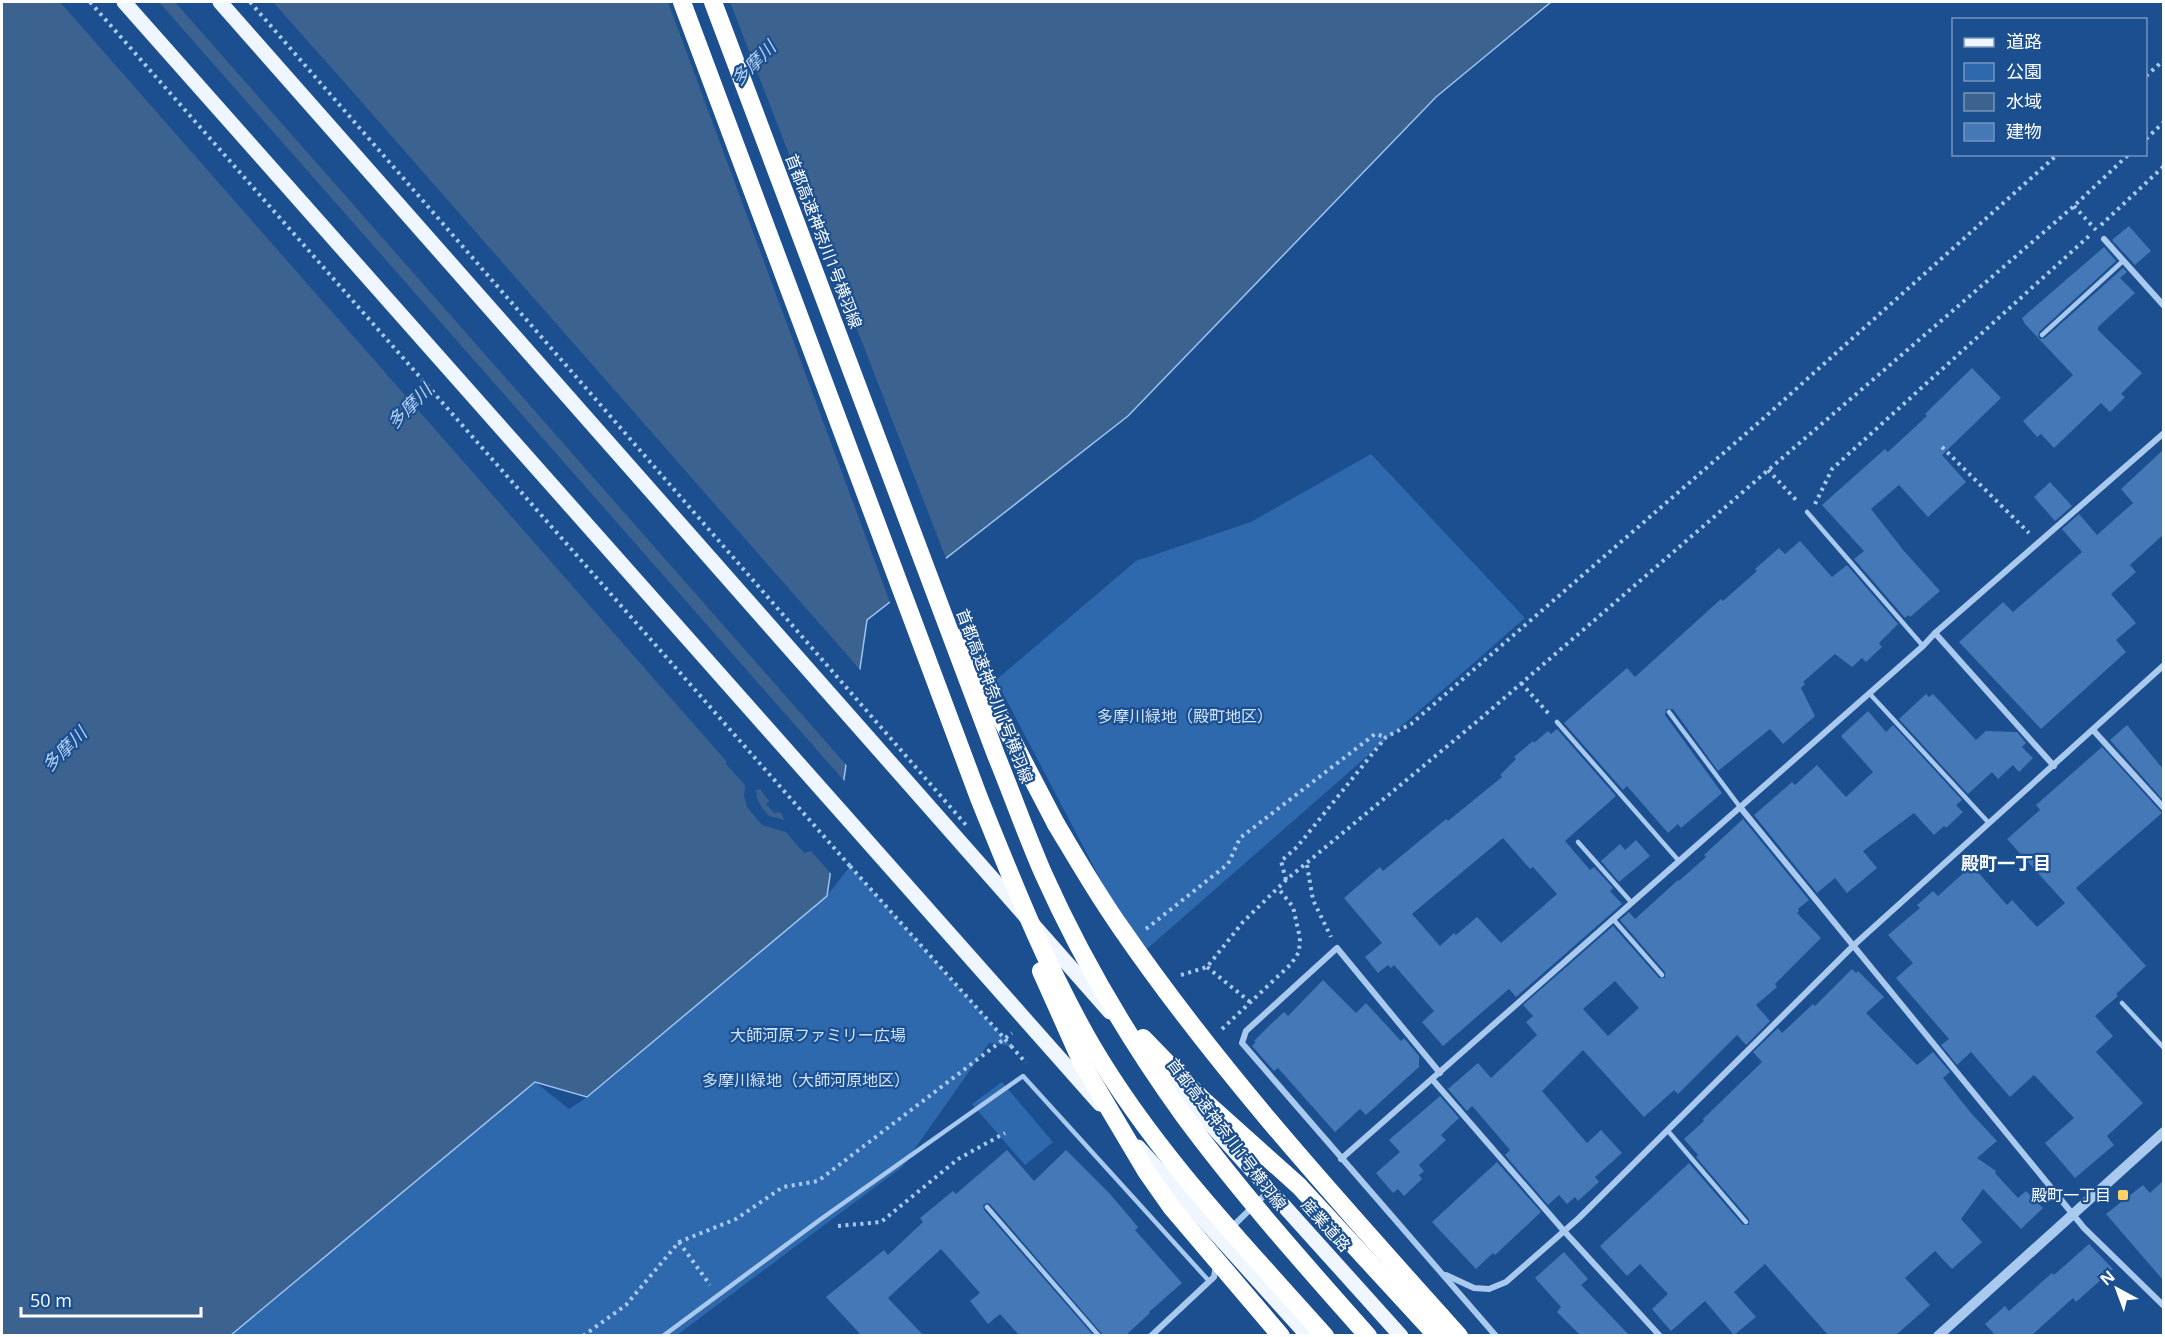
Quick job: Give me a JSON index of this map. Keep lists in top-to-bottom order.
{
  "streets": {
    "highway": ["首都高速神奈川1号横羽線"],
    "main road": ["産業道路"]
  },
  "crossings": [
    ["首都高速神奈川1号横羽線", "産業道路"]
  ],
  "districts": ["殿町一丁目"],
  "water": ["多摩川"],
  "parks": ["多摩川緑地（殿町地区）", "大師河原ファミリー広場", "多摩川緑地（大師河原地区）"],
  "places": {
    "transit": ["殿町一丁目"]
  },
  "legend": [
    "道路",
    "公園",
    "水域",
    "建物"
  ],
  "scale_bar": "50 m",
  "north": "top left"
}
